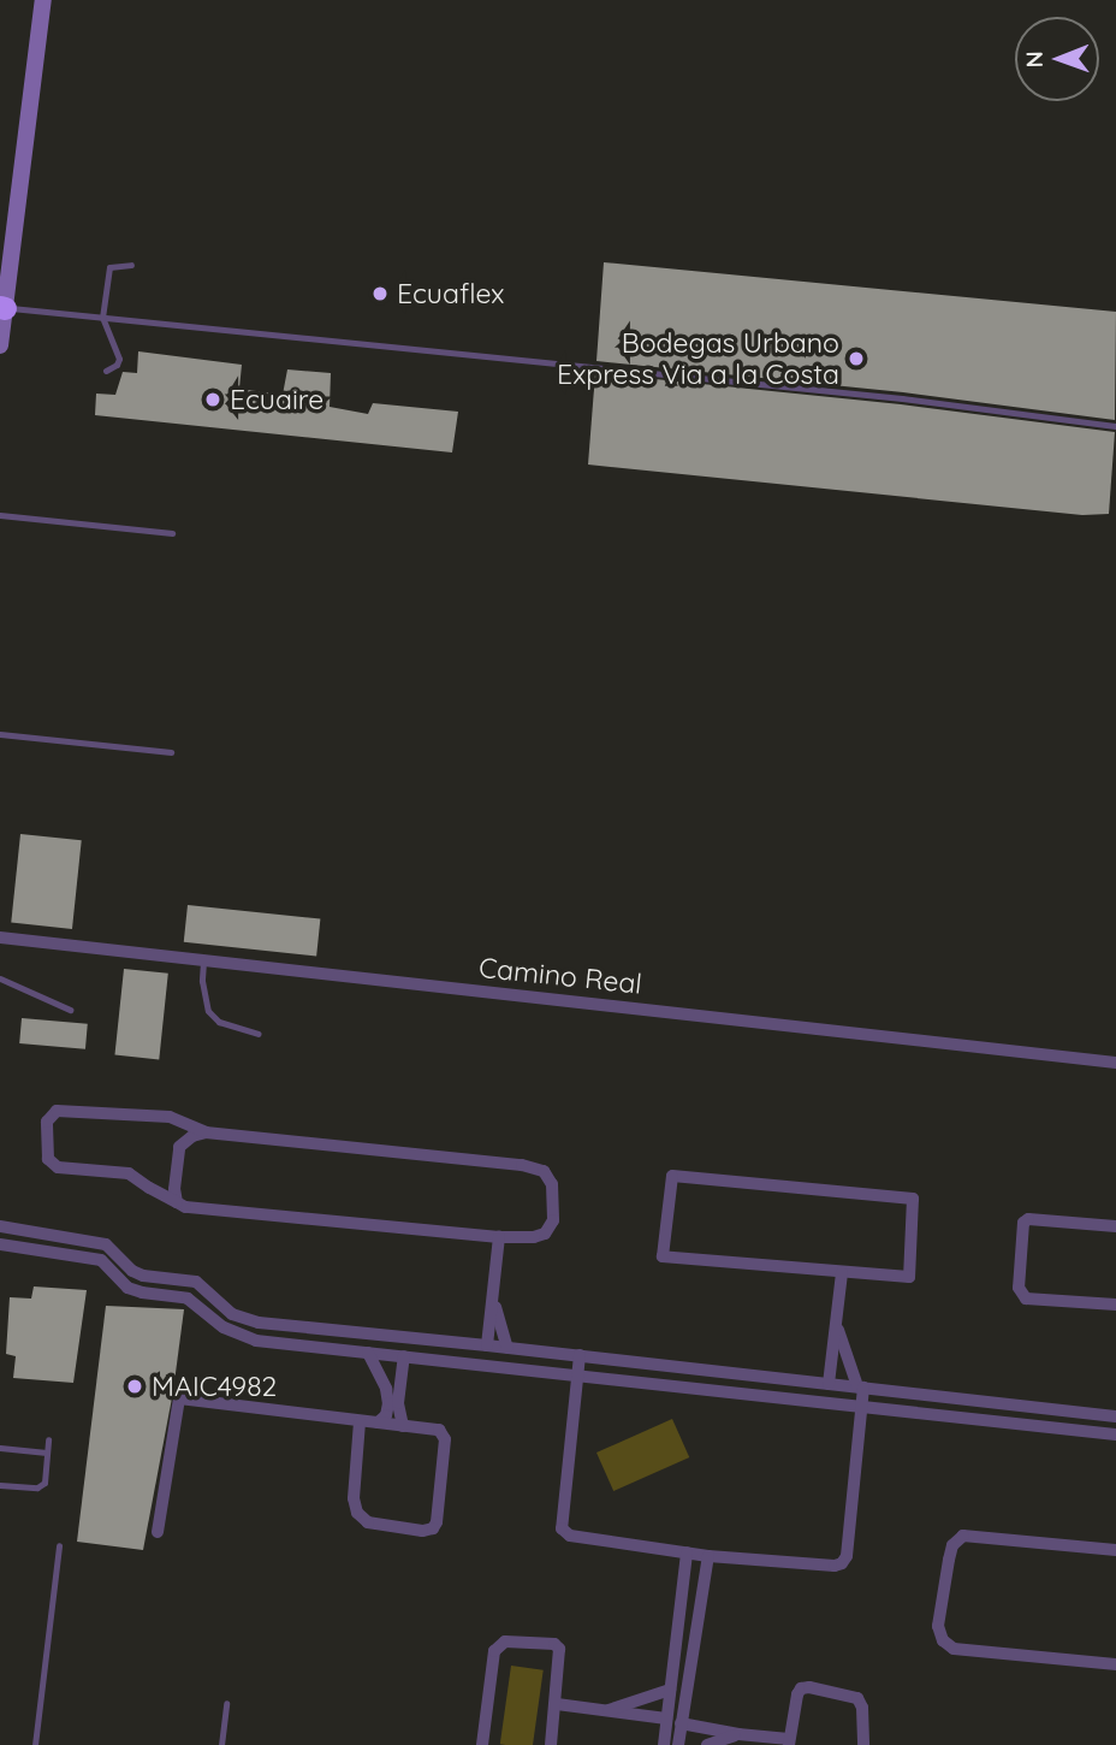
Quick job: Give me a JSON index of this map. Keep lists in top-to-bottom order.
{
  "streets": {
    "street": ["Camino Real"]
  },
  "places": [
    "Ecuaflex",
    "Bodegas Urbano Express Via a la Costa",
    "Ecuaire",
    "MAIC4982"
  ],
  "north": "left"
}
